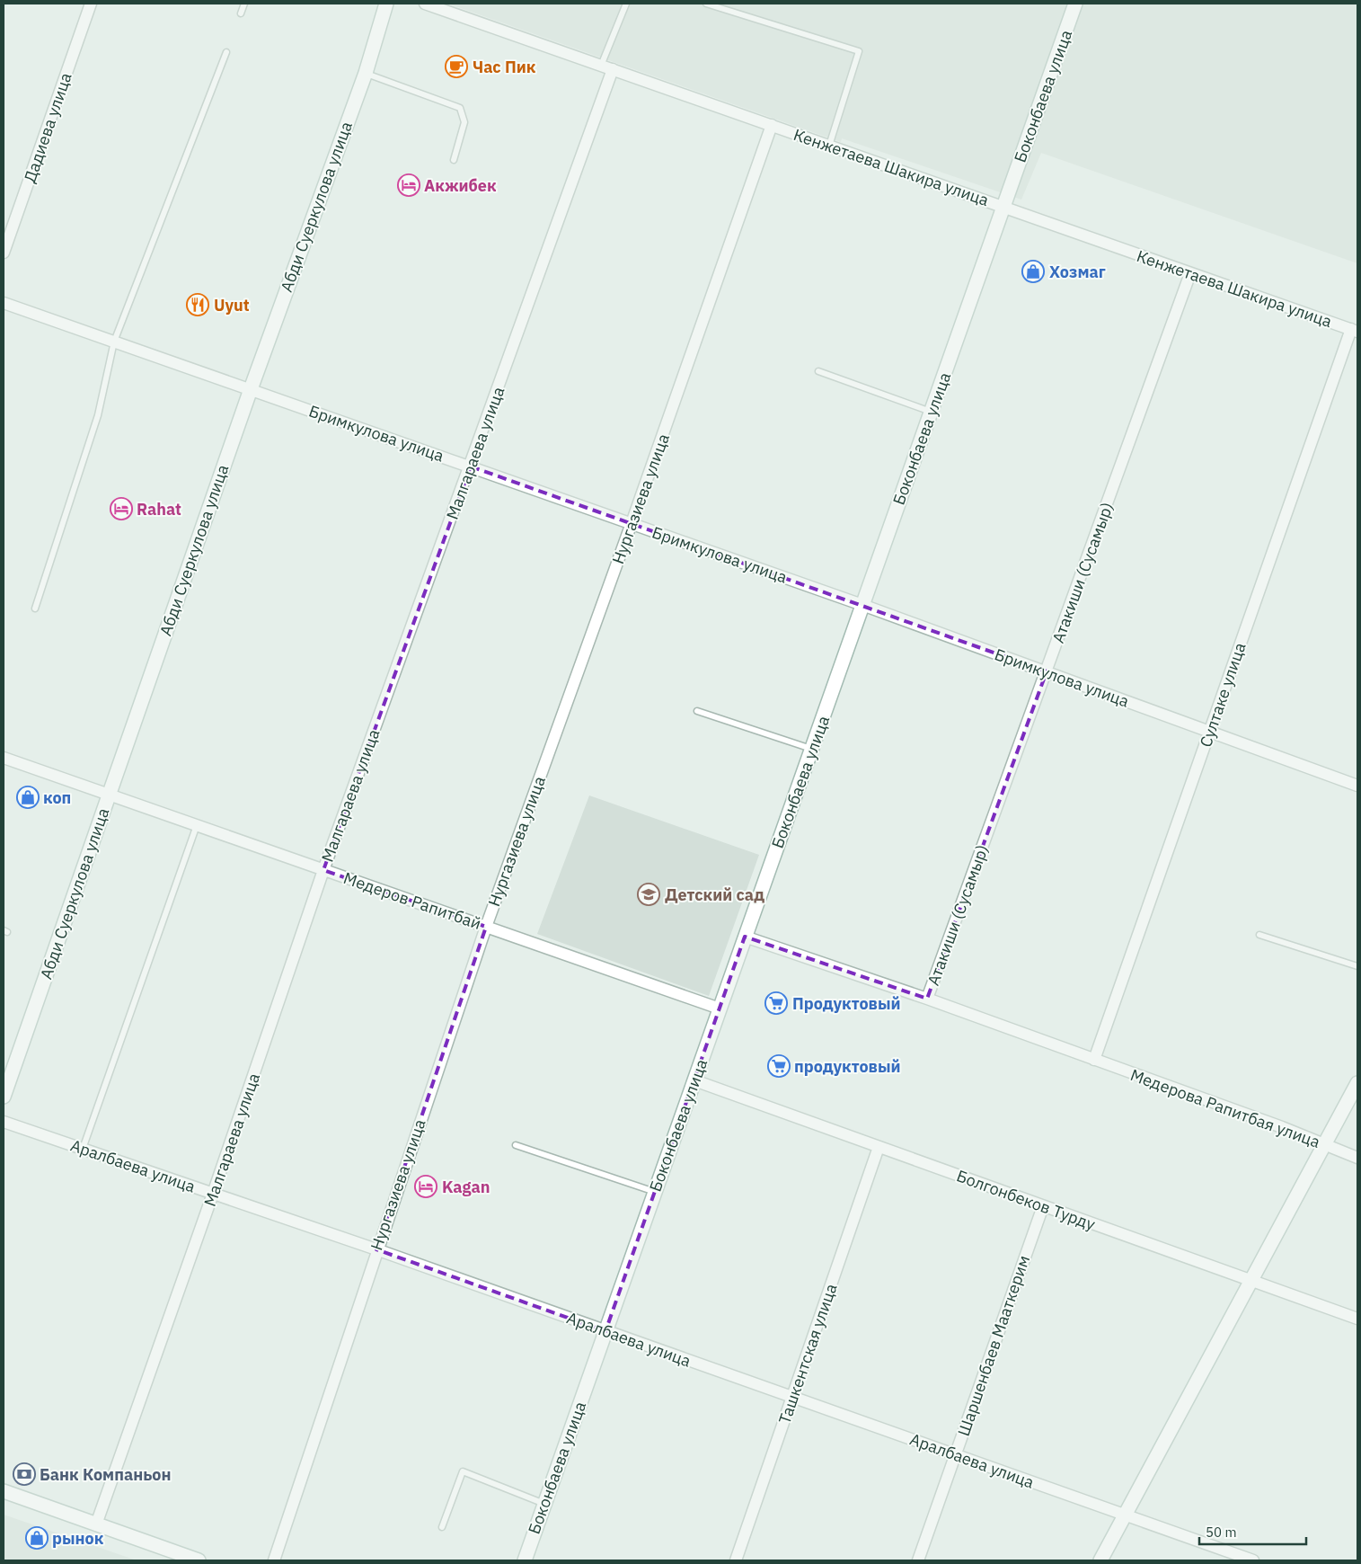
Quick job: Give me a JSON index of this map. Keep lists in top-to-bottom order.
{
  "streets": {
    "street": [
      "Боконбаева улица",
      "Дадиева улица",
      "Кенжетаева Шакира улица",
      "Абди Суеркулова улица",
      "Бримкулова улица",
      "Малгараева улица",
      "Нургазиева улица",
      "Атакиши (Сусамыр)",
      "Султаке улица",
      "Медеров Рапитбай",
      "Медерова Рапитбая улица",
      "Аралбаева улица",
      "Болгонбеков Турду",
      "Шаршенбаев Мааткерим",
      "Ташкентская улица"
    ]
  },
  "crossings": [
    ["Боконбаева улица", "Кенжетаева Шакира улица"],
    ["Боконбаева улица", "Бримкулова улица"],
    ["Боконбаева улица", "Медеров Рапитбай"],
    ["Боконбаева улица", "Аралбаева улица"],
    ["Боконбаева улица", "Болгонбеков Турду"],
    ["Кенжетаева Шакира улица", "Малгараева улица"],
    ["Кенжетаева Шакира улица", "Нургазиева улица"],
    ["Кенжетаева Шакира улица", "Атакиши (Сусамыр)"],
    ["Кенжетаева Шакира улица", "Султаке улица"],
    ["Абди Суеркулова улица", "Бримкулова улица"],
    ["Абди Суеркулова улица", "Медеров Рапитбай"],
    ["Бримкулова улица", "Малгараева улица"],
    ["Бримкулова улица", "Нургазиева улица"],
    ["Бримкулова улица", "Атакиши (Сусамыр)"],
    ["Бримкулова улица", "Султаке улица"],
    ["Малгараева улица", "Медеров Рапитбай"],
    ["Малгараева улица", "Аралбаева улица"],
    ["Нургазиева улица", "Медеров Рапитбай"],
    ["Нургазиева улица", "Аралбаева улица"],
    ["Султаке улица", "Медерова Рапитбая улица"],
    ["Аралбаева улица", "Шаршенбаев Мааткерим"],
    ["Аралбаева улица", "Ташкентская улица"],
    ["Болгонбеков Турду", "Шаршенбаев Мааткерим"],
    ["Болгонбеков Турду", "Ташкентская улица"]
  ],
  "places": {
    "cafe": ["Час Пик"],
    "hotel": ["Акжибек", "Rahat", "Kagan"],
    "shop": ["Хозмаг", "коп", "рынок"],
    "restaurant": ["Uyut"],
    "school or university": ["Детский сад"],
    "supermarket": ["Продуктовый", "продуктовый"],
    "bank": ["Банк Компаньон"]
  },
  "scale_bar": "50 m"
}
